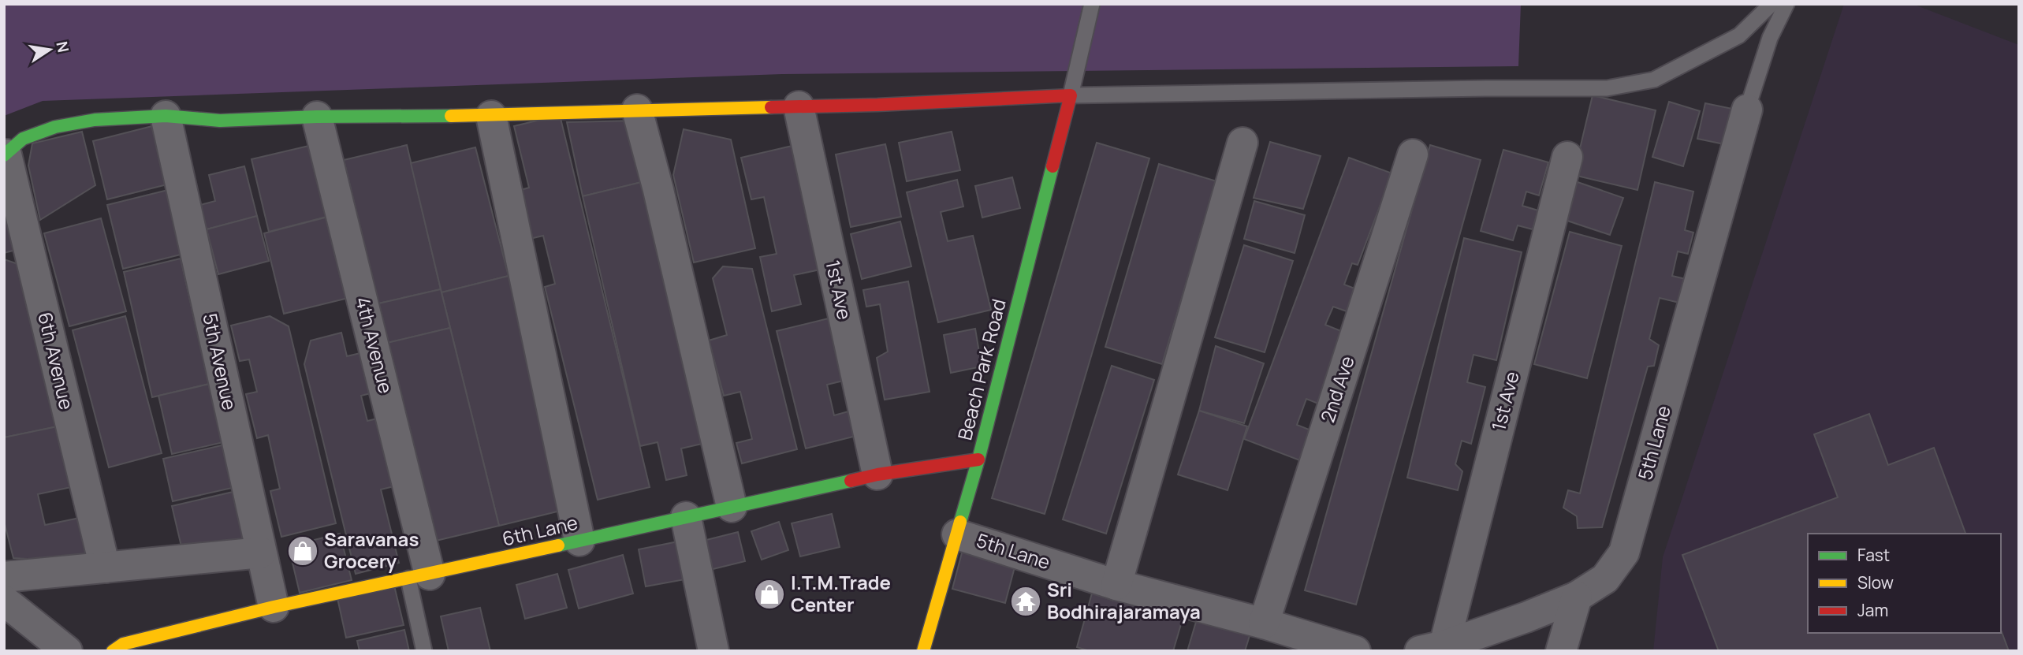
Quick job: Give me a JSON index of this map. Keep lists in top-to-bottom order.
{
  "streets": {
    "street": [
      "1st Ave",
      "4th Avenue",
      "6th Avenue",
      "5th Avenue",
      "Beach Park Road",
      "2nd Ave",
      "5th Lane",
      "6th Lane"
    ]
  },
  "crossings": [
    ["1st Ave", "5th Lane"],
    ["1st Ave", "6th Lane"],
    ["4th Avenue", "6th Lane"],
    ["5th Avenue", "6th Lane"],
    ["Beach Park Road", "5th Lane"],
    ["Beach Park Road", "6th Lane"],
    ["2nd Ave", "5th Lane"]
  ],
  "places": {
    "shop": ["Saravanas Grocery", "I.T.M.Trade Center"],
    "temple": ["Sri Bodhirajaramaya"]
  },
  "legend": ["Fast", "Slow", "Jam"],
  "north": "right"
}
